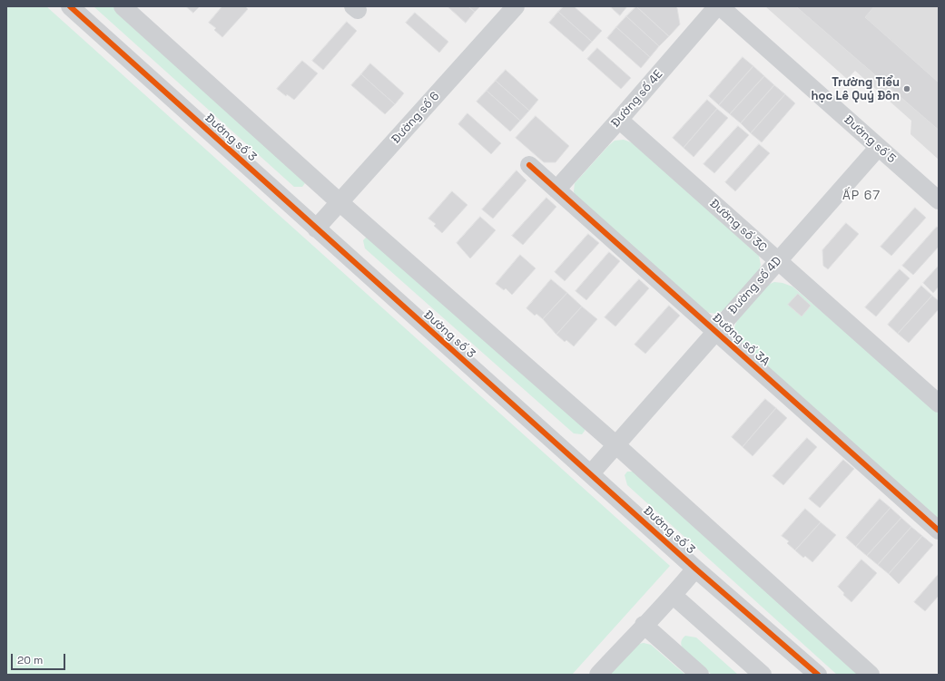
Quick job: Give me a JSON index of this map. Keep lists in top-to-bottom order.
{
  "streets": {
    "street": [
      "Đường số 4E",
      "Đường số 6",
      "Đường số 3",
      "Đường số 5",
      "Đường số 3C",
      "Đường số 4D",
      "Đường số 3A"
    ]
  },
  "crossings": [
    ["Đường số 4E", "Đường số 3C"],
    ["Đường số 4E", "Đường số 3A"],
    ["Đường số 6", "Đường số 3"],
    ["Đường số 3", "Đường số 4D"],
    ["Đường số 5", "Đường số 4D"],
    ["Đường số 3C", "Đường số 4D"],
    ["Đường số 4D", "Đường số 3A"]
  ],
  "districts": ["ẤP 67"],
  "places": ["Trường Tiểu học Lê Quý Đôn"],
  "scale_bar": "20 m"
}
